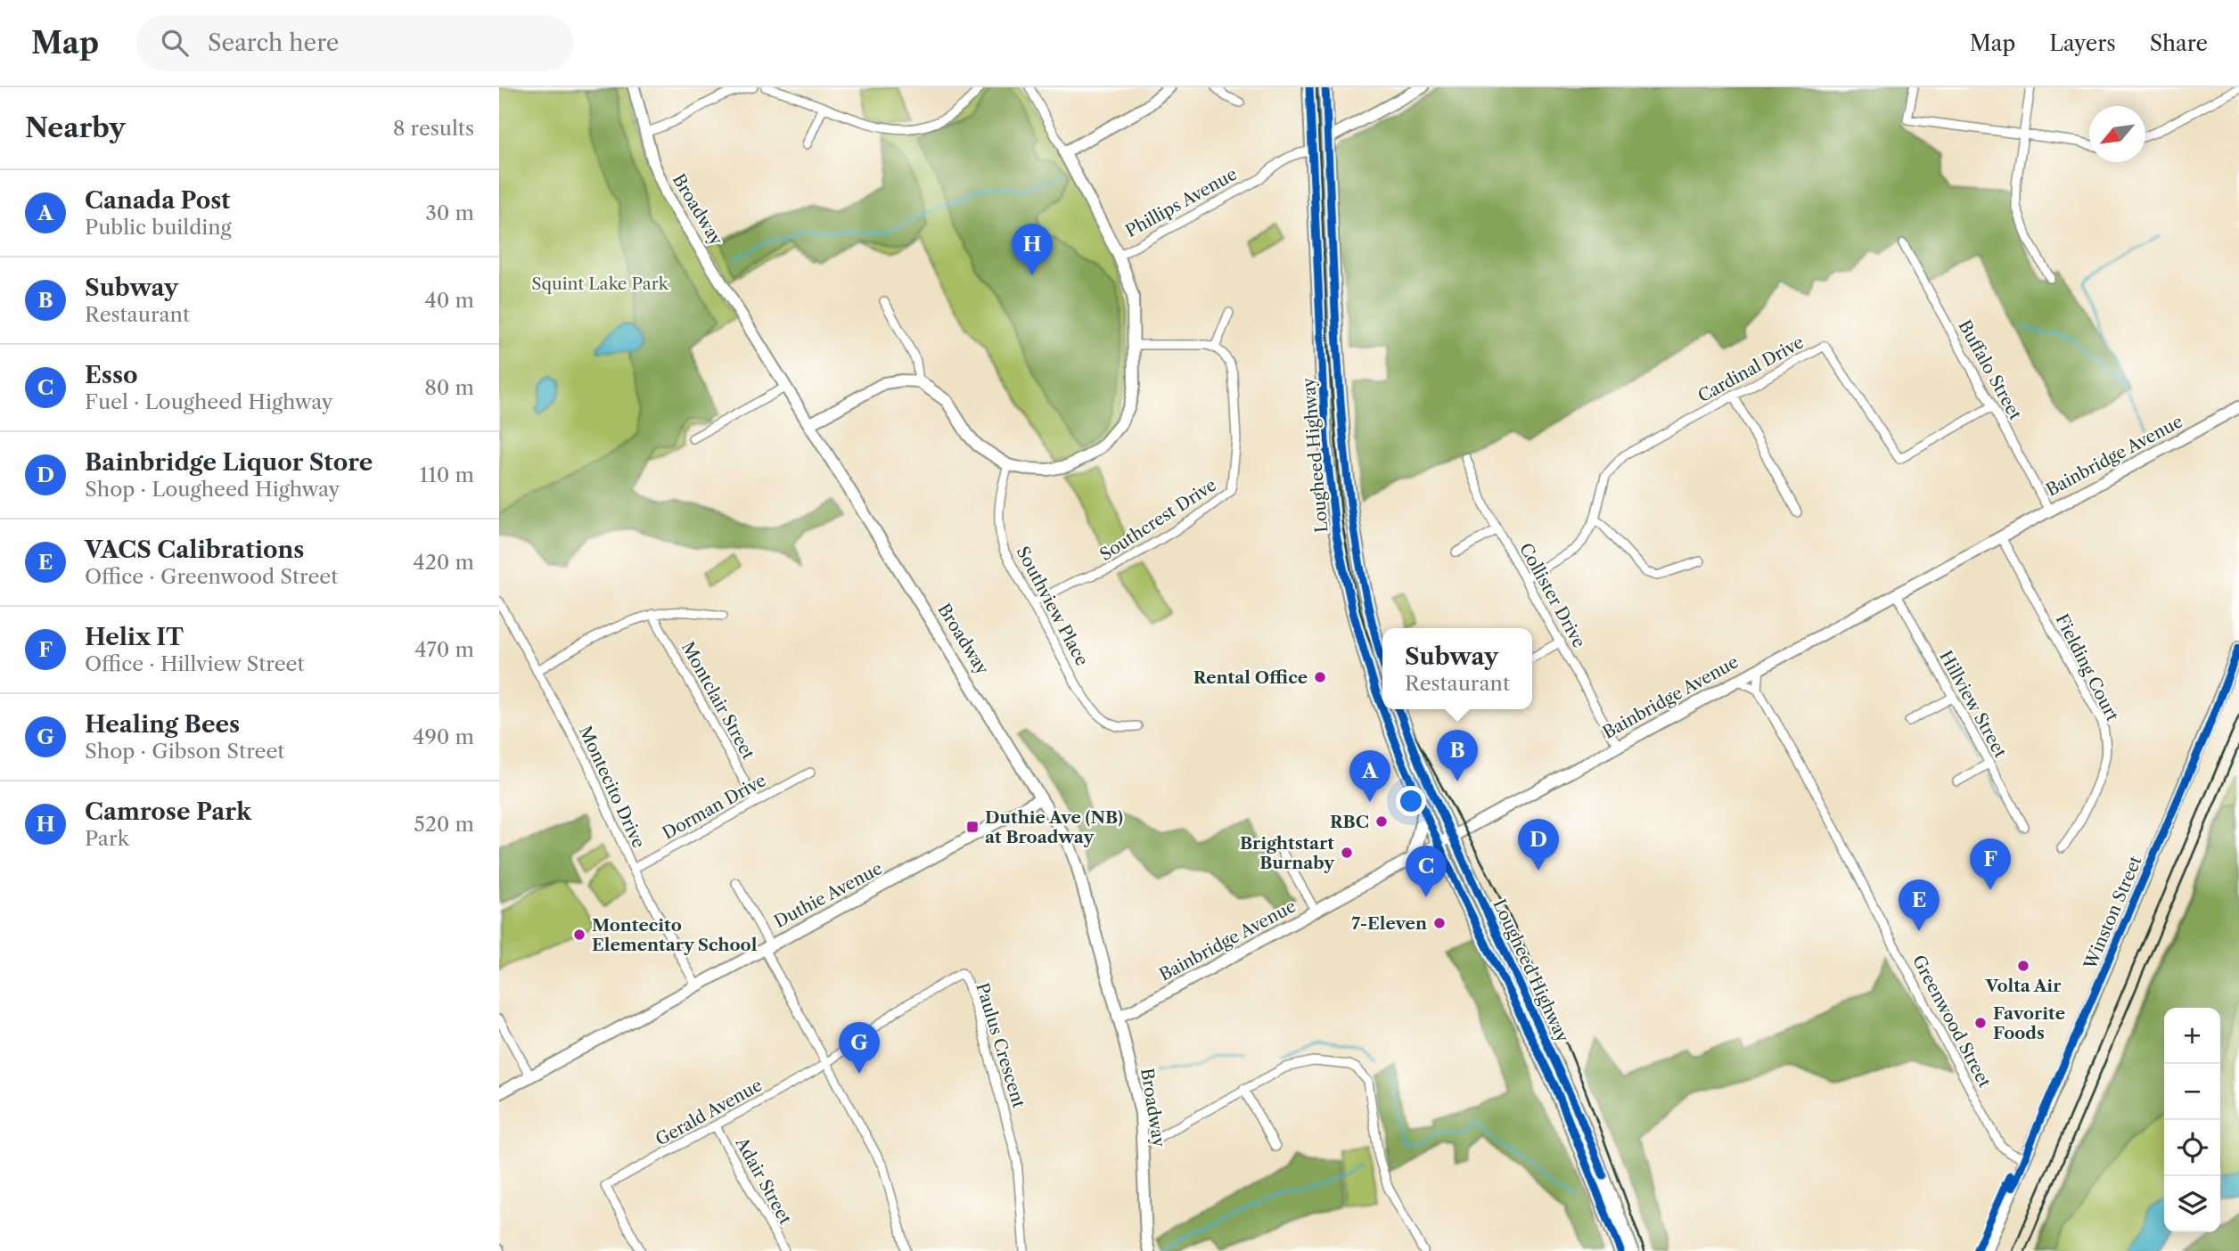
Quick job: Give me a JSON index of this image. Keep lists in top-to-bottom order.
{
  "streets": {
    "main road": ["Lougheed Highway"],
    "street": [
      "Phillips Avenue",
      "Broadway",
      "Cardinal Drive",
      "Buffalo Street",
      "Bainbridge Avenue",
      "Southcrest Drive",
      "Collister Drive",
      "Southview Place",
      "Fielding Court",
      "Montclair Street",
      "Hillview Street",
      "Montecito Drive",
      "Dorman Drive",
      "Duthie Avenue",
      "Winston Street",
      "Greenwood Street",
      "Paulus Crescent",
      "Gerald Avenue",
      "Adair Street"
    ]
  },
  "crossings": [
    ["Phillips Avenue", "Lougheed Highway"],
    ["Phillips Avenue", "Southview Place"],
    ["Broadway", "Bainbridge Avenue"],
    ["Broadway", "Duthie Avenue"],
    ["Cardinal Drive", "Buffalo Street"],
    ["Cardinal Drive", "Collister Drive"],
    ["Buffalo Street", "Bainbridge Avenue"],
    ["Lougheed Highway", "Bainbridge Avenue"],
    ["Bainbridge Avenue", "Collister Drive"],
    ["Bainbridge Avenue", "Fielding Court"],
    ["Bainbridge Avenue", "Hillview Street"],
    ["Southcrest Drive", "Southview Place"],
    ["Montclair Street", "Dorman Drive"],
    ["Montecito Drive", "Dorman Drive"],
    ["Montecito Drive", "Duthie Avenue"],
    ["Winston Street", "Greenwood Street"],
    ["Paulus Crescent", "Gerald Avenue"],
    ["Gerald Avenue", "Adair Street"]
  ],
  "parks": ["Squint Lake Park"],
  "places": {
    "other": [
      "Rental Office",
      "RBC",
      "Brightstart Burnaby",
      "7-Eleven",
      "Montecito Elementary School",
      "Volta Air",
      "Favorite Foods"
    ],
    "transit": ["Duthie Ave (NB) at Broadway"]
  },
  "north": "bottom left",
  "page": {
    "header": "Map",
    "search": "Search here",
    "nav": ["Map", "Layers", "Share"],
    "heading": ["Nearby", "8 results"],
    "list": [
      {
        "mark": "A",
        "name": "Canada Post",
        "note": "Public building",
        "value": "30 m"
      },
      {
        "mark": "B",
        "name": "Subway",
        "note": "Restaurant",
        "value": "40 m"
      },
      {
        "mark": "C",
        "name": "Esso",
        "note": "Fuel · Lougheed Highway",
        "value": "80 m"
      },
      {
        "mark": "D",
        "name": "Bainbridge Liquor Store",
        "note": "Shop · Lougheed Highway",
        "value": "110 m"
      },
      {
        "mark": "E",
        "name": "VACS Calibrations",
        "note": "Office · Greenwood Street",
        "value": "420 m"
      },
      {
        "mark": "F",
        "name": "Helix IT",
        "note": "Office · Hillview Street",
        "value": "470 m"
      },
      {
        "mark": "G",
        "name": "Healing Bees",
        "note": "Shop · Gibson Street",
        "value": "490 m"
      },
      {
        "mark": "H",
        "name": "Camrose Park",
        "note": "Park",
        "value": "520 m"
      }
    ],
    "pins": [
      "H",
      "B",
      "A",
      "D",
      "F",
      "C",
      "E",
      "G"
    ],
    "popup": ["Subway", "Restaurant"],
    "map_buttons": ["+", "−"]
  }
}
